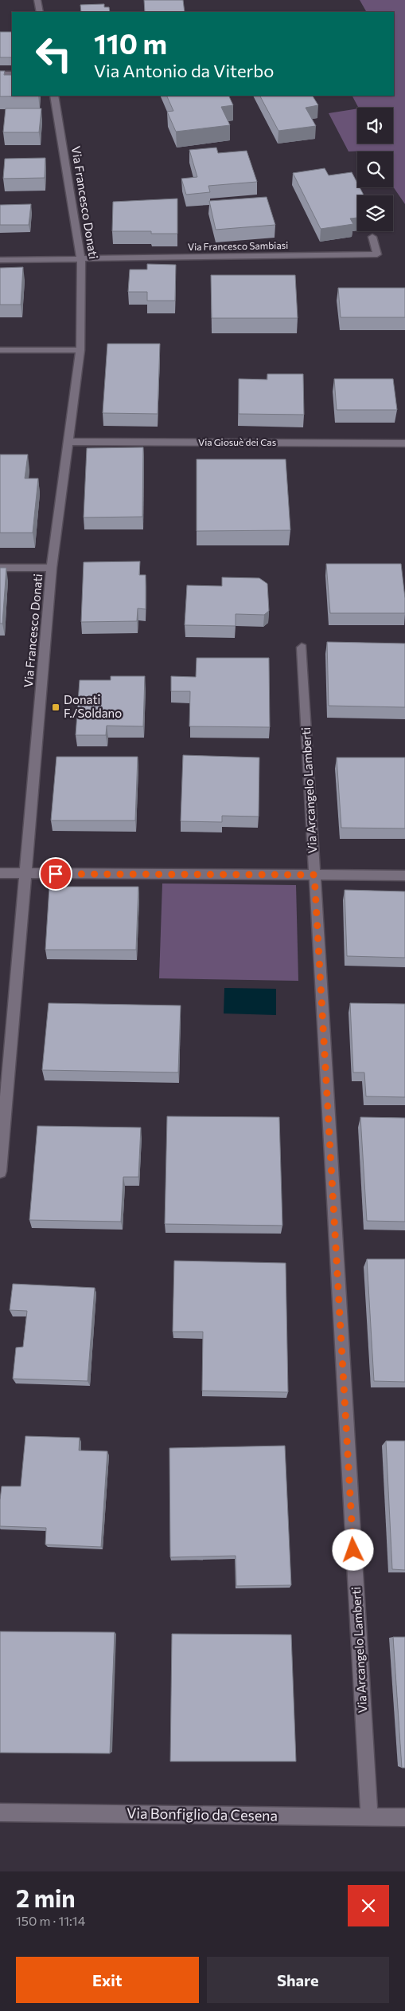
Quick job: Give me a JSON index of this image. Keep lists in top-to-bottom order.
{
  "streets": {
    "street": [
      "Via Francesco Donati",
      "Via Francesco Sambiasi",
      "Via Giosuè dei Cas",
      "Via Arcangelo Lamberti",
      "Via Bonfiglio da Cesena"
    ]
  },
  "crossings": [
    ["Via Francesco Donati", "Via Francesco Sambiasi"],
    ["Via Francesco Donati", "Via Giosuè dei Cas"],
    ["Via Arcangelo Lamberti", "Via Bonfiglio da Cesena"]
  ],
  "places": {
    "transit": ["Donati F./Soldano"]
  },
  "page": {
    "turn": ["110 m", "Via Antonio da Viterbo"],
    "heading": ["2 min", "150 m · 11:14"],
    "buttons": ["Exit", "Share"]
  }
}
